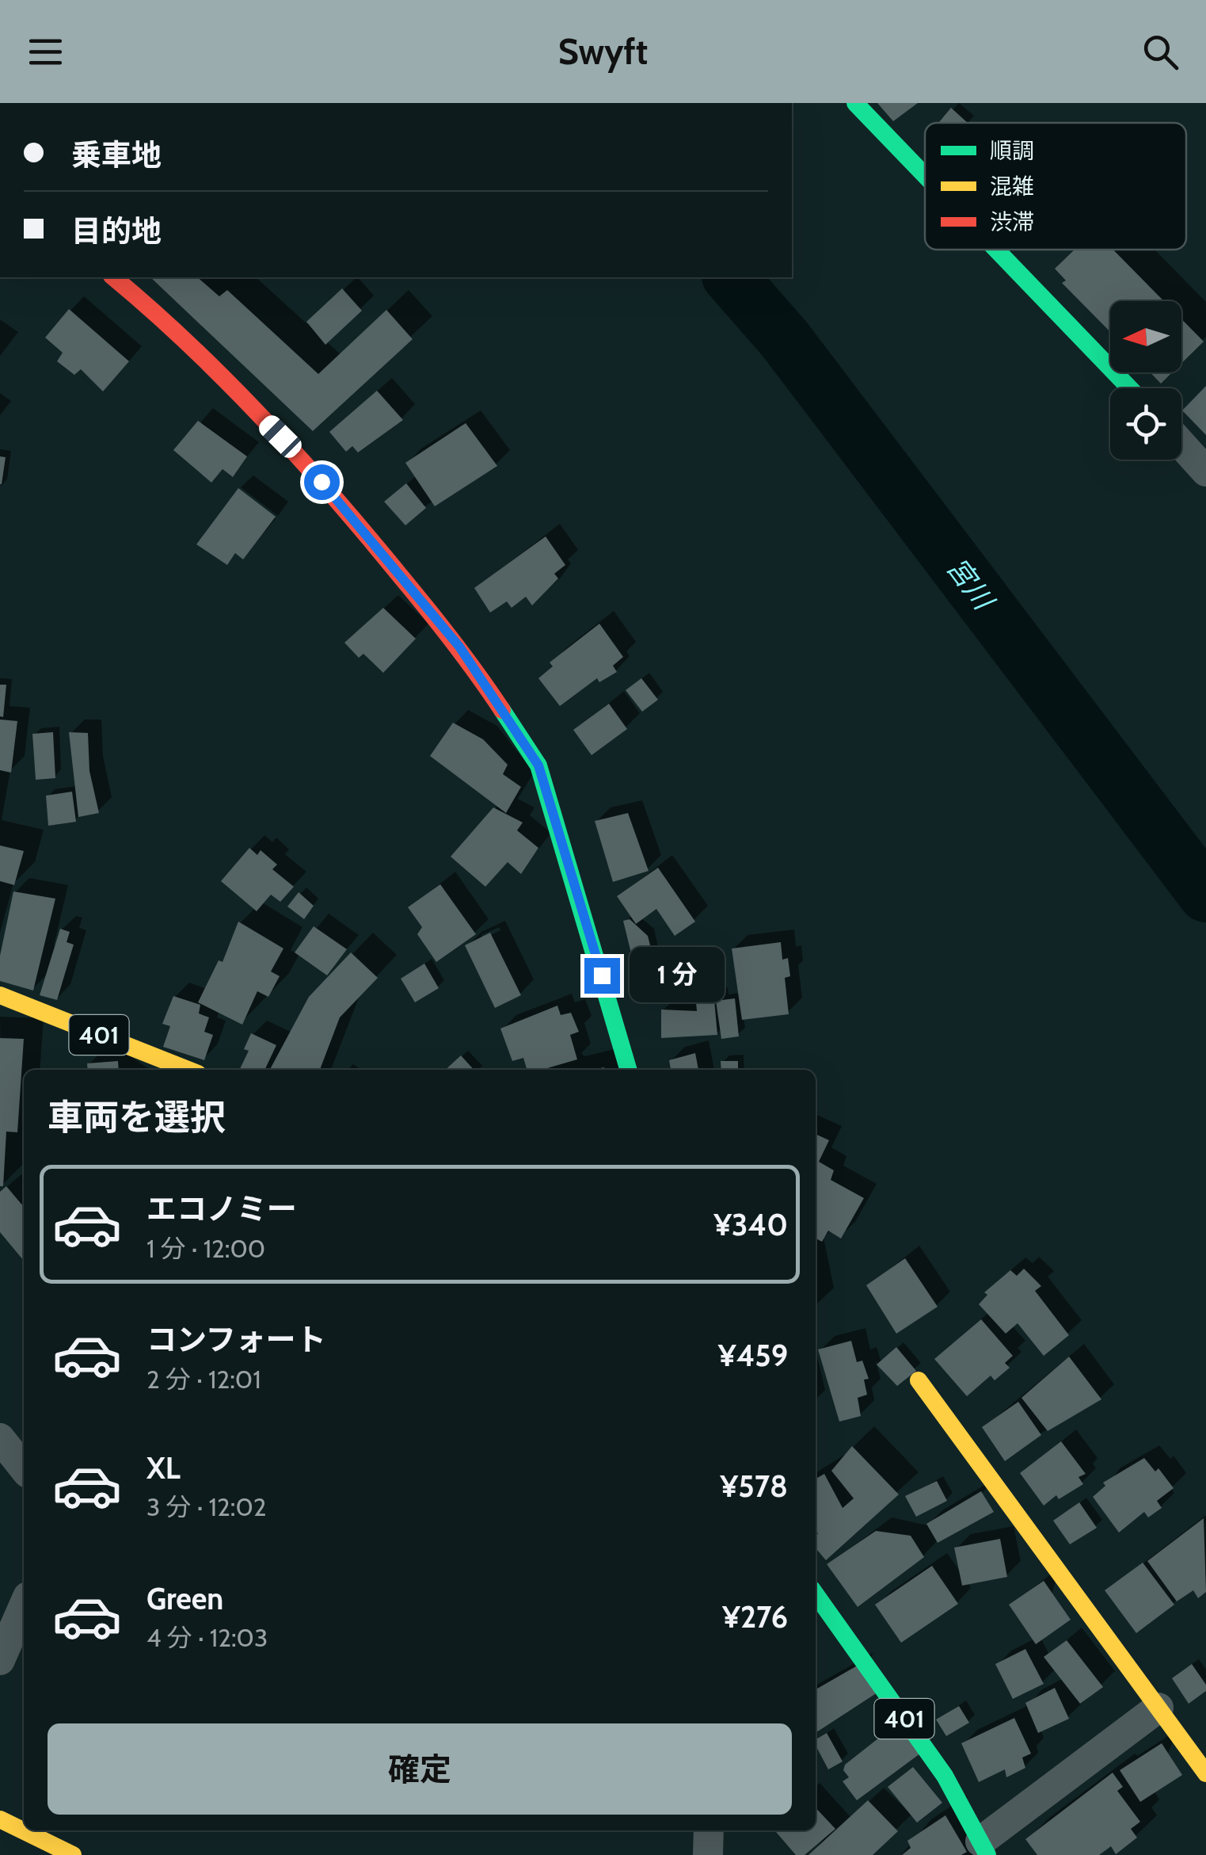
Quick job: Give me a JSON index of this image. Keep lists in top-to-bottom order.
{
  "streets": {
    "main road": ["401"]
  },
  "water": ["宮川"],
  "legend": ["順調", "混雑", "渋滞"],
  "north": "left",
  "page": {
    "header": "Swyft",
    "banner": ["乗車地", "目的地"],
    "bubble": "1 分",
    "heading": "車両を選択",
    "list": [
      {
        "name": "エコノミー",
        "note": "1 分 · 12:00",
        "value": "¥340"
      },
      {
        "name": "コンフォート",
        "note": "2 分 · 12:01",
        "value": "¥459"
      },
      {
        "name": "XL",
        "note": "3 分 · 12:02",
        "value": "¥578"
      },
      {
        "name": "Green",
        "note": "4 分 · 12:03",
        "value": "¥276"
      }
    ],
    "buttons": "確定"
  }
}
